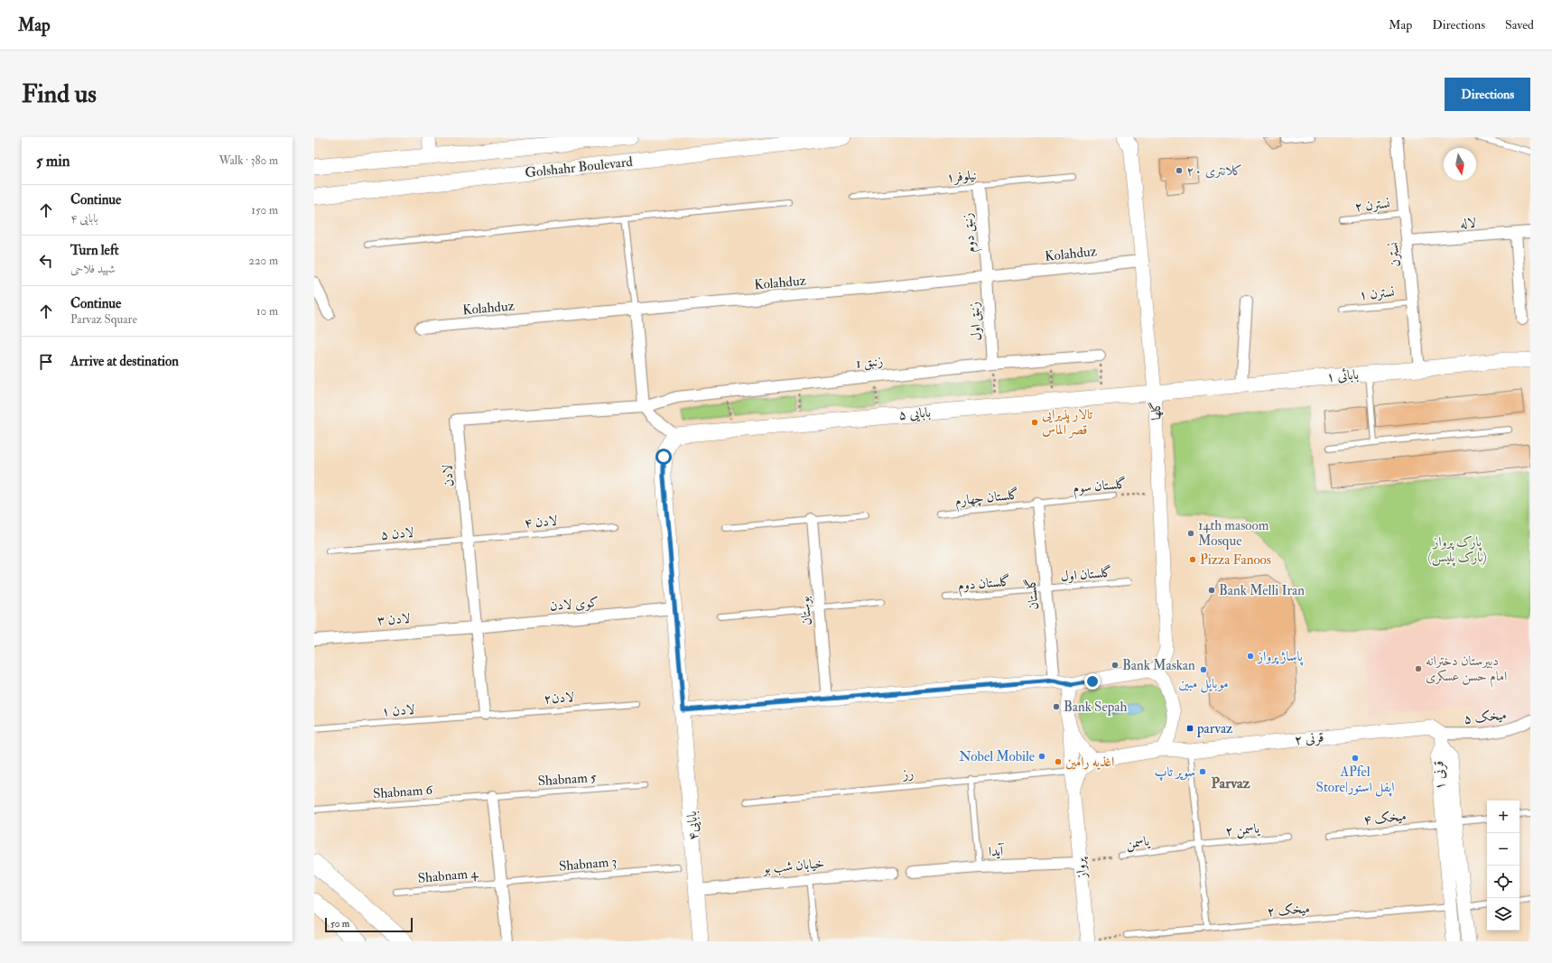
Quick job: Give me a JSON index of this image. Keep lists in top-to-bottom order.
{
  "streets": {
    "main road": [
      "Golshahr Boulevard",
      "بابائی ۱",
      "۵ بابایی",
      "بابایی۴"
    ],
    "street": [
      "لاله",
      "زنبق دوم",
      "Kolahduz",
      "نسترن",
      "زنبق اول",
      "زنبق 1",
      "گلها",
      "لادن",
      "گلستان",
      "کوی لادن",
      "بوستان",
      "لادن ۳",
      "میخک ۵",
      "قرنی ۲",
      "قرنی ۱",
      "آیدا",
      "خیابان شب بو",
      "پرواز"
    ],
    "lane": [
      "نیلوفر۱",
      "نسترن ٢",
      "نسترن ١",
      "گلستان سوم",
      "گلستان چهارم",
      "لادن ۴",
      "لادن ۵",
      "گلستان اول",
      "گلستان دوم",
      "لادن۲",
      "لادن ۱",
      "رز",
      "Shabnam 5",
      "Shabnam 6",
      "میخک ۴",
      "یاسمن ۲",
      "یاسمن",
      "Shabnam 3",
      "Shabnam 4",
      "میخک ۲"
    ]
  },
  "crossings": [
    ["نیلوفر۱", "زنبق دوم"],
    ["نسترن ٢", "نسترن"],
    ["لاله", "نسترن"],
    ["زنبق دوم", "Kolahduz"],
    ["زنبق دوم", "زنبق اول"],
    ["Kolahduz", "زنبق اول"],
    ["Kolahduz", "گلها"],
    ["نسترن", "نسترن ١"],
    ["نسترن", "بابائی ۱"],
    ["زنبق اول", "زنبق 1"],
    ["زنبق 1", "لادن"],
    ["بابائی ۱", "گلها"],
    ["بابائی ۱", "۵ بابایی"],
    ["گلها", "۵ بابایی"],
    ["گلها", "گلستان سوم"],
    ["گلها", "قرنی ۲"],
    ["گلها", "پرواز"],
    ["۵ بابایی", "بابایی۴"],
    ["لادن", "لادن ۴"],
    ["لادن", "لادن ۵"],
    ["لادن", "کوی لادن"],
    ["لادن", "لادن ۳"],
    ["لادن", "لادن۲"],
    ["لادن", "لادن ۱"],
    ["گلستان سوم", "گلستان چهارم"],
    ["گلستان سوم", "گلستان"],
    ["گلستان چهارم", "گلستان"],
    ["لادن ۴", "لادن ۵"],
    ["گلستان اول", "گلستان دوم"],
    ["گلستان اول", "گلستان"],
    ["گلستان دوم", "گلستان"],
    ["کوی لادن", "لادن ۳"],
    ["کوی لادن", "بابایی۴"],
    ["لادن۲", "لادن ۱"],
    ["میخک ۵", "قرنی ۲"],
    ["میخک ۵", "قرنی ۱"],
    ["قرنی ۲", "قرنی ۱"],
    ["قرنی ۲", "پرواز"],
    ["رز", "پرواز"],
    ["قرنی ۱", "میخک ۴"],
    ["قرنی ۱", "میخک ۲"],
    ["Shabnam 5", "Shabnam 6"],
    ["بابایی۴", "خیابان شب بو"],
    ["یاسمن ۲", "یاسمن"],
    ["یاسمن", "آیدا"],
    ["یاسمن", "پرواز"],
    ["آیدا", "پرواز"],
    ["Shabnam 3", "Shabnam 4"]
  ],
  "districts": ["Parvaz"],
  "parks": ["پارک پرواز (پارک پلیس)"],
  "places": {
    "other": [
      "کلانتری ۲۰",
      "تالار پذیرایی قصر الماس",
      "14th masoom Mosque",
      "Pizza Fanoos",
      "Bank Melli Iran",
      "پاساژ پرواز",
      "Bank Maskan",
      "دبیرستان دخترانه امام حسن عسکری",
      "موبایل مبین",
      "Bank Sepah",
      "Nobel Mobile",
      "APfel Store|اپفل استور",
      "اغذیه رامین",
      "سوپر تاپ"
    ],
    "transit": ["parvaz"]
  },
  "scale_bar": "50 m",
  "north": "bottom",
  "page": {
    "header": "Map",
    "nav": ["Map", "Directions", "Saved"],
    "buttons": "Directions",
    "title": "Find us",
    "heading": ["5 min", "Walk · 380 m"],
    "list": [
      ["Continue", "بابایی ۴", "150 m"],
      ["Turn left", "شهید فلاحی", "220 m"],
      ["Continue", "Parvaz Square", "10 m"],
      "Arrive at destination"
    ],
    "map_buttons": ["+", "−"],
    "scale": "50 m"
  }
}
